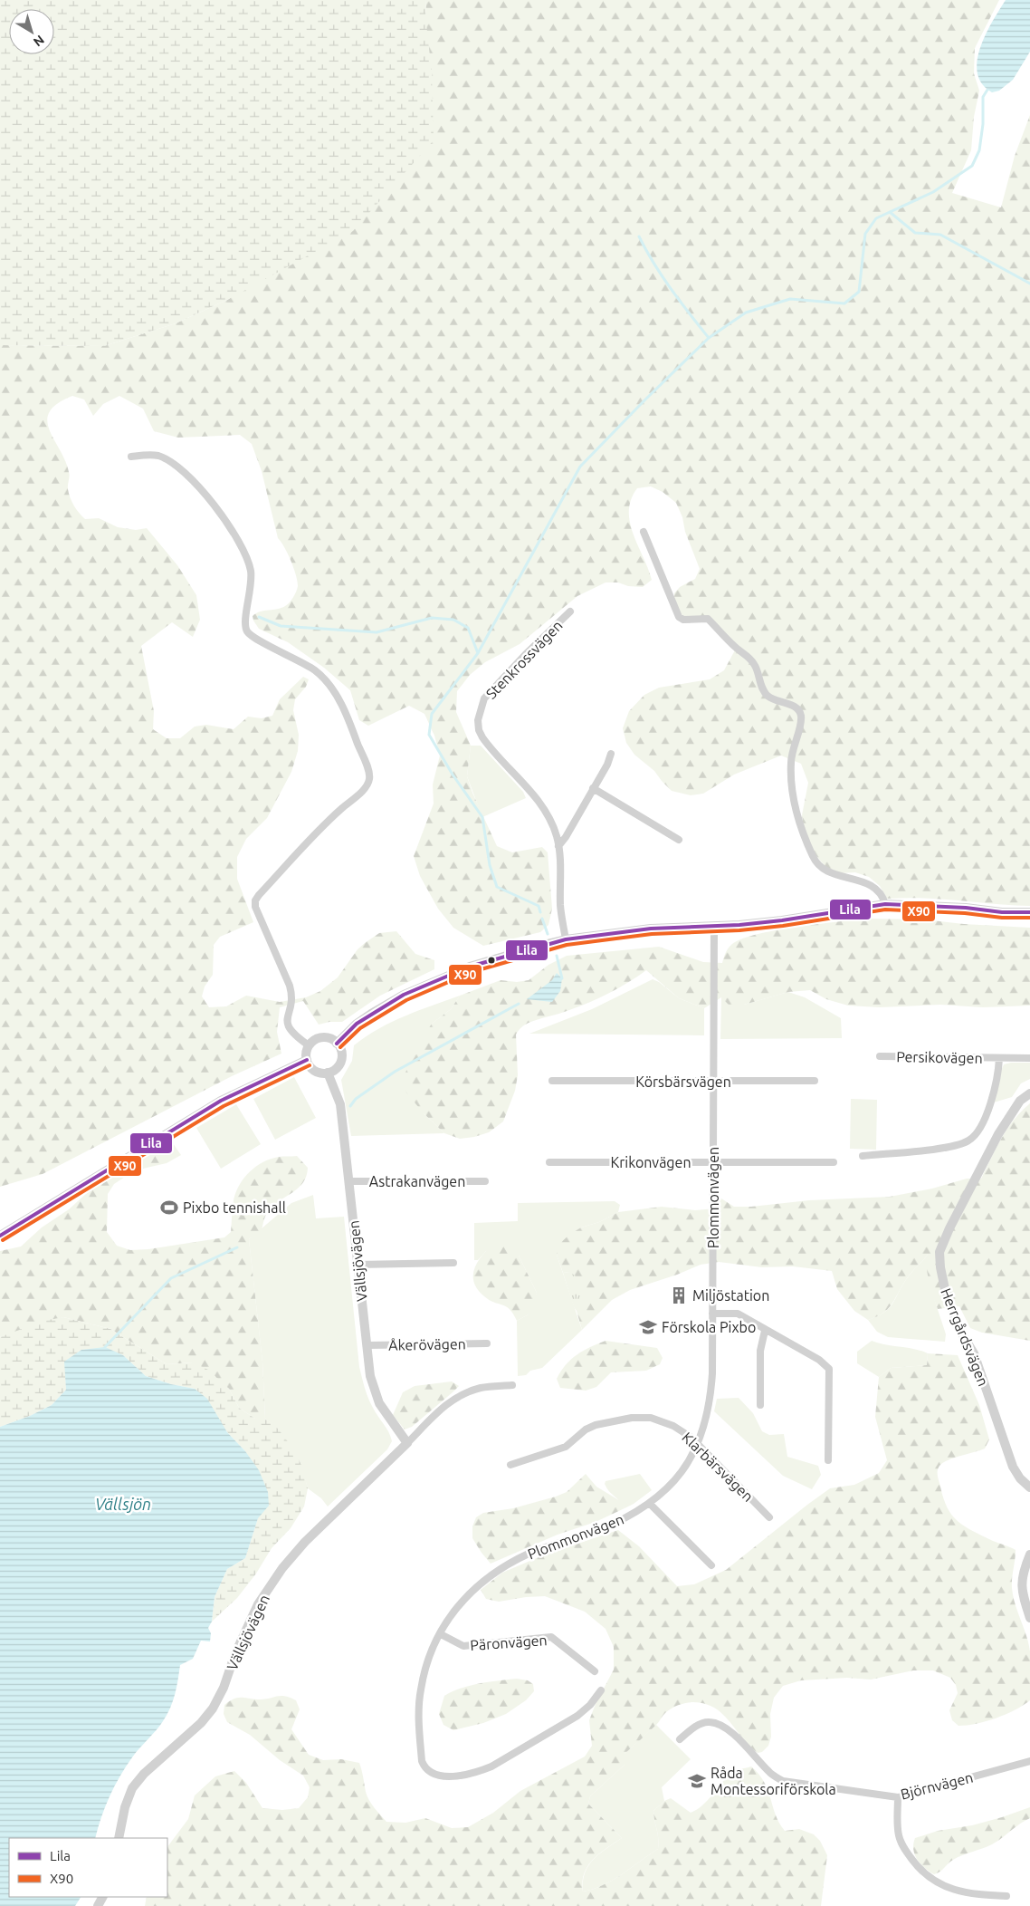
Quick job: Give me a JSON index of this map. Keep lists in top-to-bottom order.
{
  "streets": {
    "street": [
      "Stenkrossvägen",
      "Persikovägen",
      "Körsbärsvägen",
      "Krikonvägen",
      "Astrakanvägen",
      "Plommonvägen",
      "Vällsjövägen",
      "Herrgårdsvägen",
      "Åkerövägen",
      "Klarbärsvägen",
      "Päronvägen",
      "Björnvägen"
    ]
  },
  "crossings": [
    ["Körsbärsvägen", "Plommonvägen"],
    ["Krikonvägen", "Plommonvägen"],
    ["Astrakanvägen", "Vällsjövägen"],
    ["Plommonvägen", "Klarbärsvägen"],
    ["Plommonvägen", "Päronvägen"],
    ["Vällsjövägen", "Åkerövägen"]
  ],
  "water": ["Vällsjön"],
  "places": {
    "sports": ["Pixbo tennishall"],
    "building": ["Miljöstation"],
    "school or university": ["Förskola Pixbo", "Råda Montessoriförskola"]
  },
  "lines": ["transit line Lila", "transit line X90"],
  "legend": ["Lila", "X90"],
  "north": "bottom right"
}
